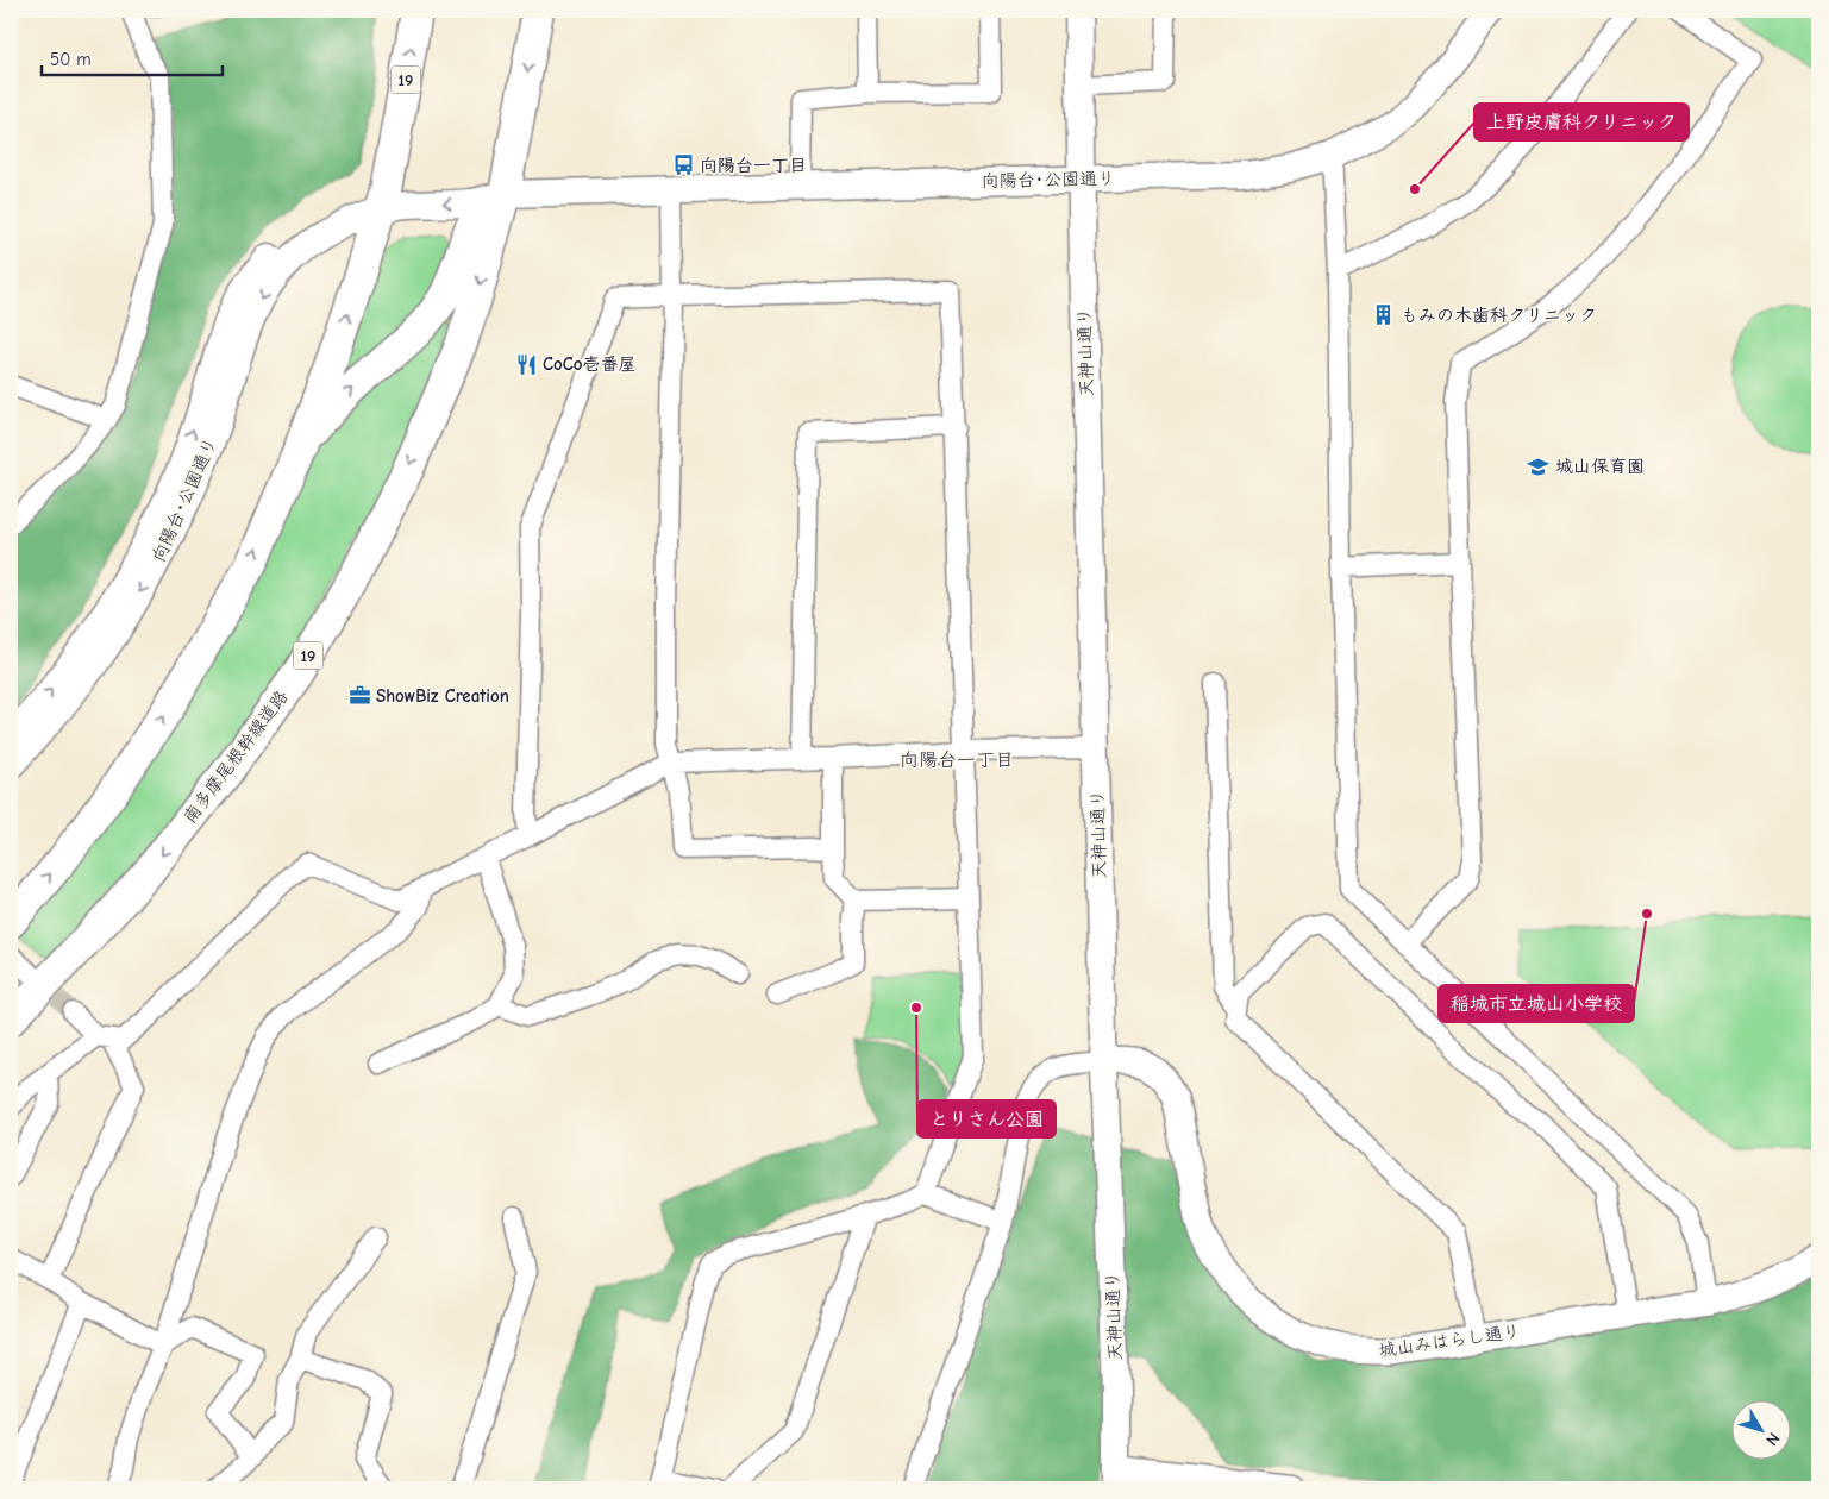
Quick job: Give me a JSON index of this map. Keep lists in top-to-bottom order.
{
  "streets": {
    "main road": ["19", "南多摩尾根幹線道路"],
    "street": ["向陽台･公園通り", "天神山通り", "城山みはらし通り"]
  },
  "crossings": [
    ["19", "向陽台･公園通り"],
    ["19", "南多摩尾根幹線道路"],
    ["向陽台･公園通り", "天神山通り"],
    ["向陽台･公園通り", "南多摩尾根幹線道路"],
    ["天神山通り", "城山みはらし通り"]
  ],
  "districts": ["向陽台一丁目"],
  "places": {
    "bus stop": ["向陽台一丁目"],
    "other": ["上野皮膚科クリニック", "稲城市立城山小学校", "とりさん公園"],
    "building": ["もみの木歯科クリニック"],
    "restaurant": ["CoCo壱番屋"],
    "school or university": ["城山保育園"],
    "office": ["ShowBiz Creation"]
  },
  "scale_bar": "50 m",
  "north": "bottom right"
}
